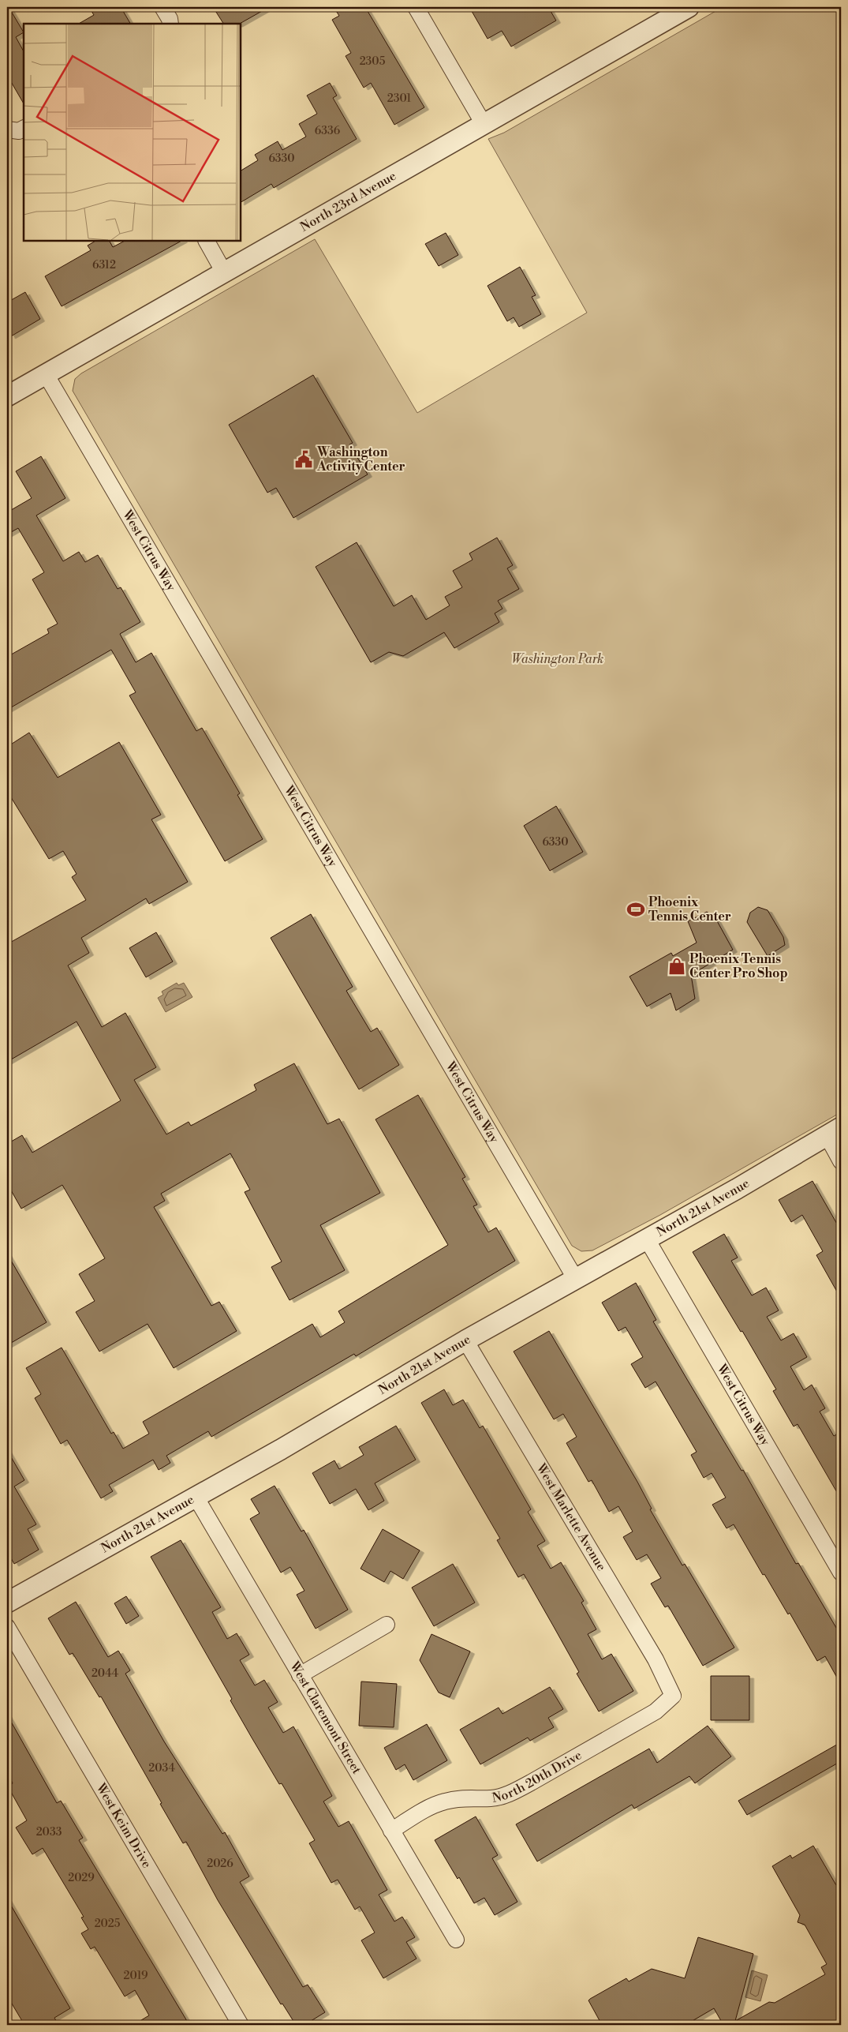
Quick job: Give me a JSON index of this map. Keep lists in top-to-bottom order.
{
  "streets": {
    "street": [
      "North 23rd Avenue",
      "West Citrus Way",
      "North 21st Avenue",
      "West Marlette Avenue",
      "West Claremont Street",
      "North 20th Drive",
      "West Keim Drive"
    ]
  },
  "crossings": [
    ["North 23rd Avenue", "West Citrus Way"],
    ["West Citrus Way", "North 21st Avenue"],
    ["North 21st Avenue", "West Marlette Avenue"],
    ["North 21st Avenue", "West Claremont Street"],
    ["West Marlette Avenue", "North 20th Drive"],
    ["West Claremont Street", "North 20th Drive"]
  ],
  "parks": ["Washington Park"],
  "places": {
    "public building": ["Washington Activity Center"],
    "sports": ["Phoenix Tennis Center"],
    "shop": ["Phoenix Tennis Center Pro Shop"]
  },
  "house_numbers": [
    "2305",
    "2301",
    "6336",
    "6330",
    "6312",
    "6330",
    "2044",
    "2034",
    "2033",
    "2026",
    "2029",
    "2025",
    "2019"
  ]
}
